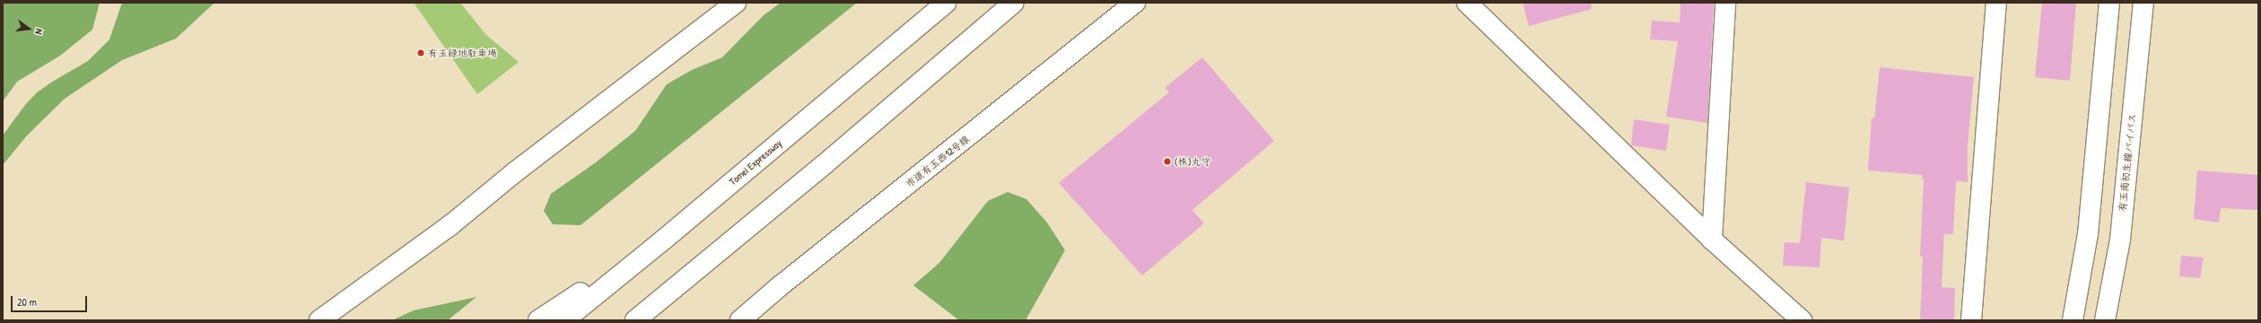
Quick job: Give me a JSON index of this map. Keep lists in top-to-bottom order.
{
  "streets": {
    "main road": ["市道有玉西12号線", "Tomei Expressway", "有玉南初生線バイパス"]
  },
  "places": ["有玉緑地駐車場", "(株)丸守"],
  "scale_bar": "20 m",
  "north": "right"
}
